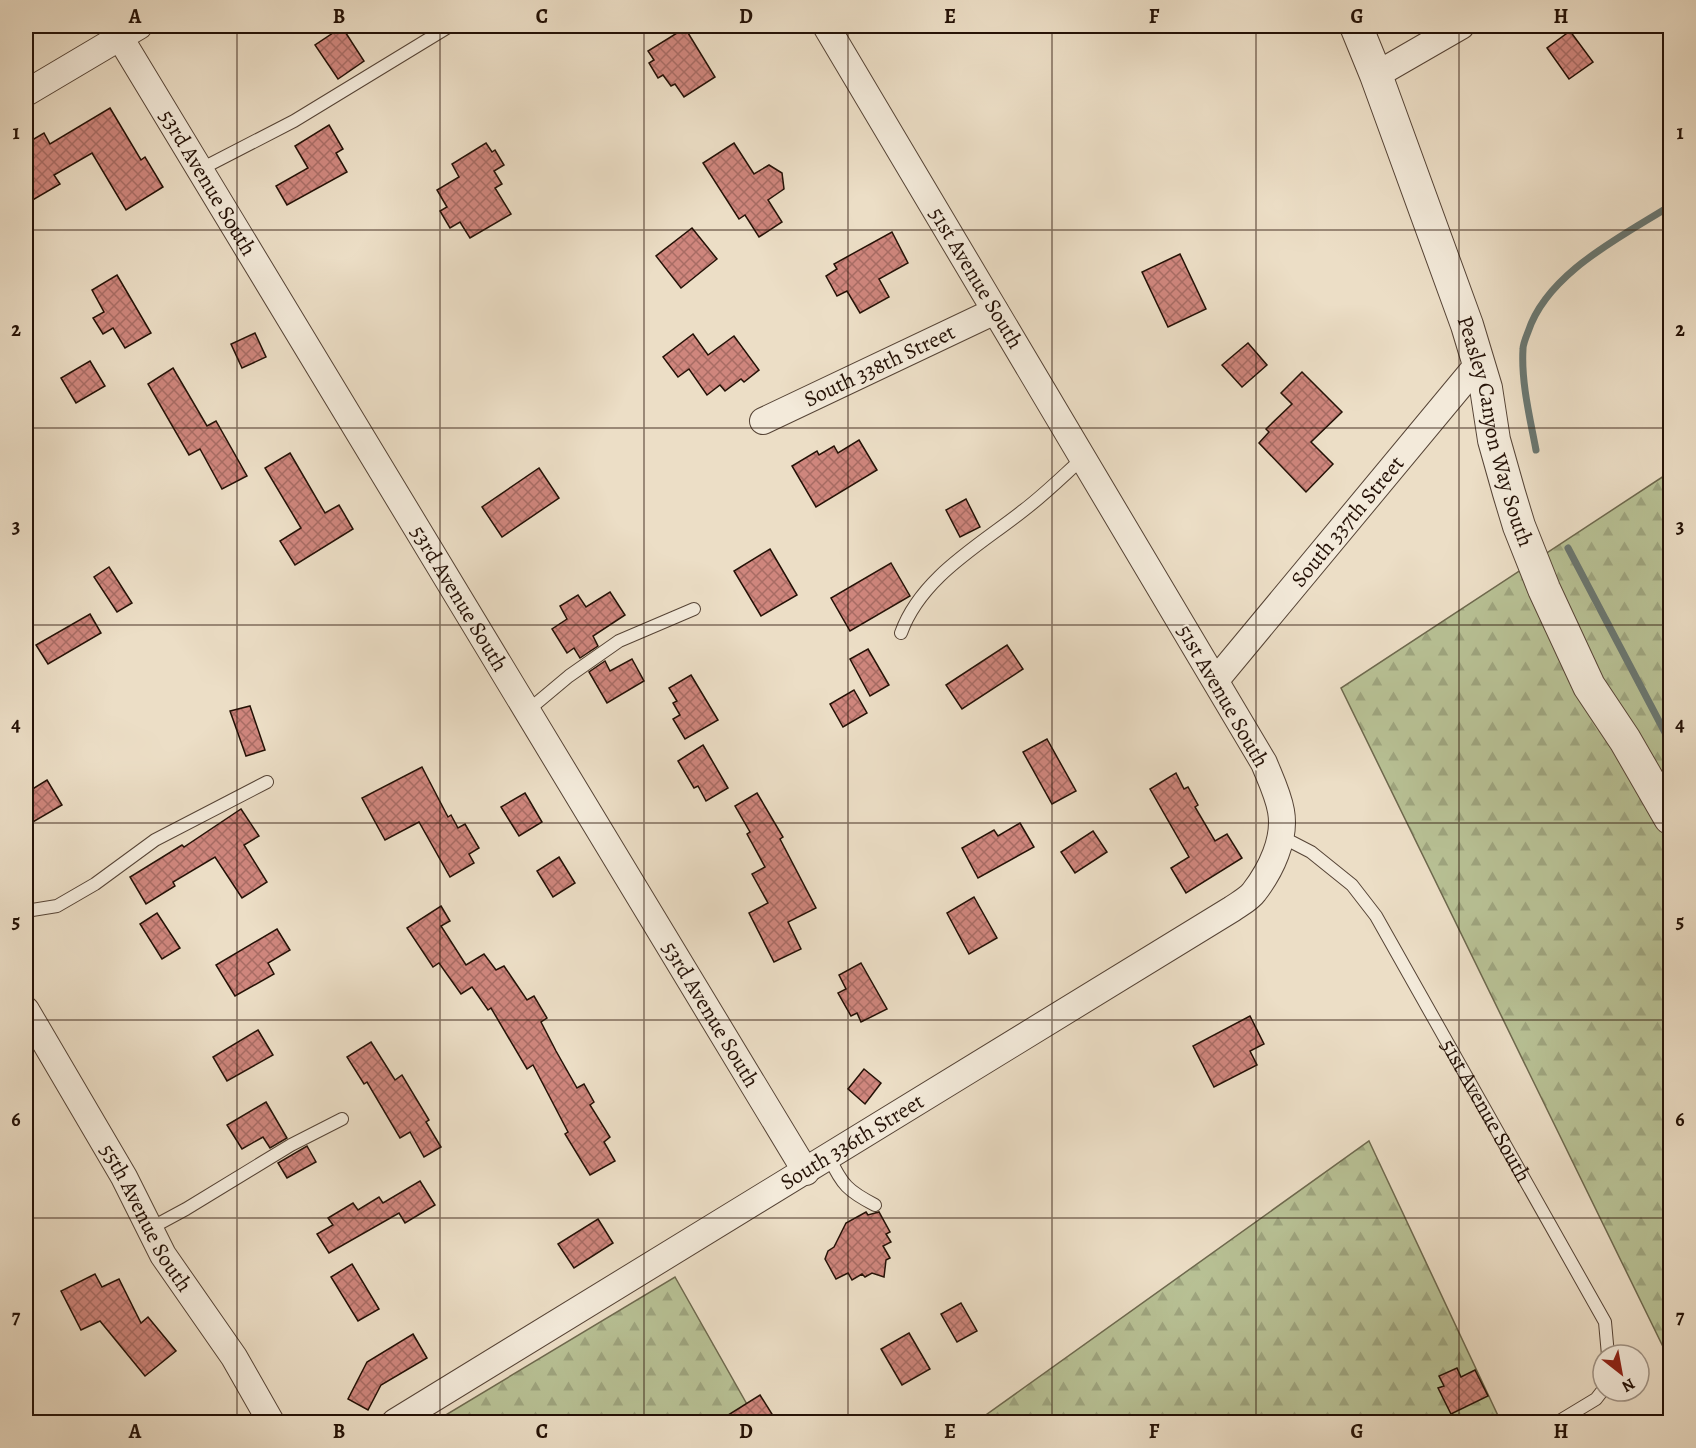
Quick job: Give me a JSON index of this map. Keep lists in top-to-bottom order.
{
  "streets": {
    "street": [
      "53rd Avenue South",
      "51st Avenue South",
      "South 338th Street",
      "Peasley Canyon Way South",
      "South 337th Street",
      "South 336th Street",
      "55th Avenue South"
    ]
  },
  "crossings": [
    ["53rd Avenue South", "South 336th Street"],
    ["51st Avenue South", "South 338th Street"],
    ["51st Avenue South", "South 337th Street"],
    ["51st Avenue South", "South 336th Street"],
    ["Peasley Canyon Way South", "South 337th Street"]
  ],
  "north": "bottom right",
  "grid": {
    "columns": [
      "A",
      "B",
      "C",
      "D",
      "E",
      "F",
      "G",
      "H"
    ],
    "rows": [
      "1",
      "2",
      "3",
      "4",
      "5",
      "6",
      "7"
    ]
  }
}
